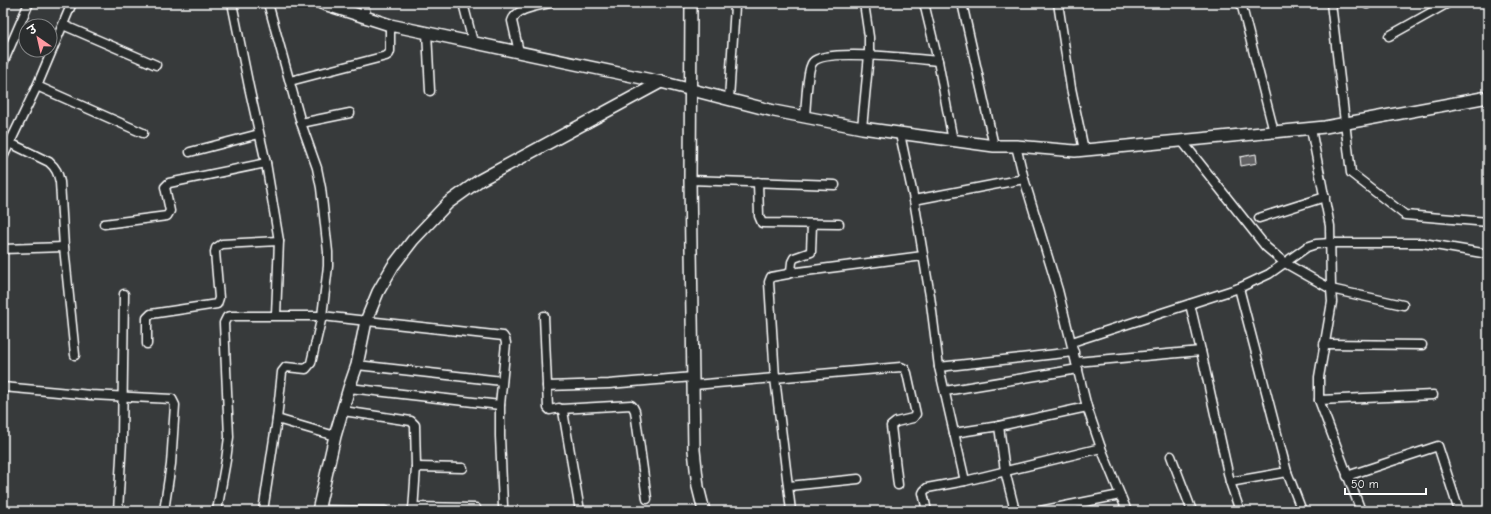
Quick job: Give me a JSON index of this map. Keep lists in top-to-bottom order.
{
  "scale_bar": "50 m",
  "north": "top left"
}
